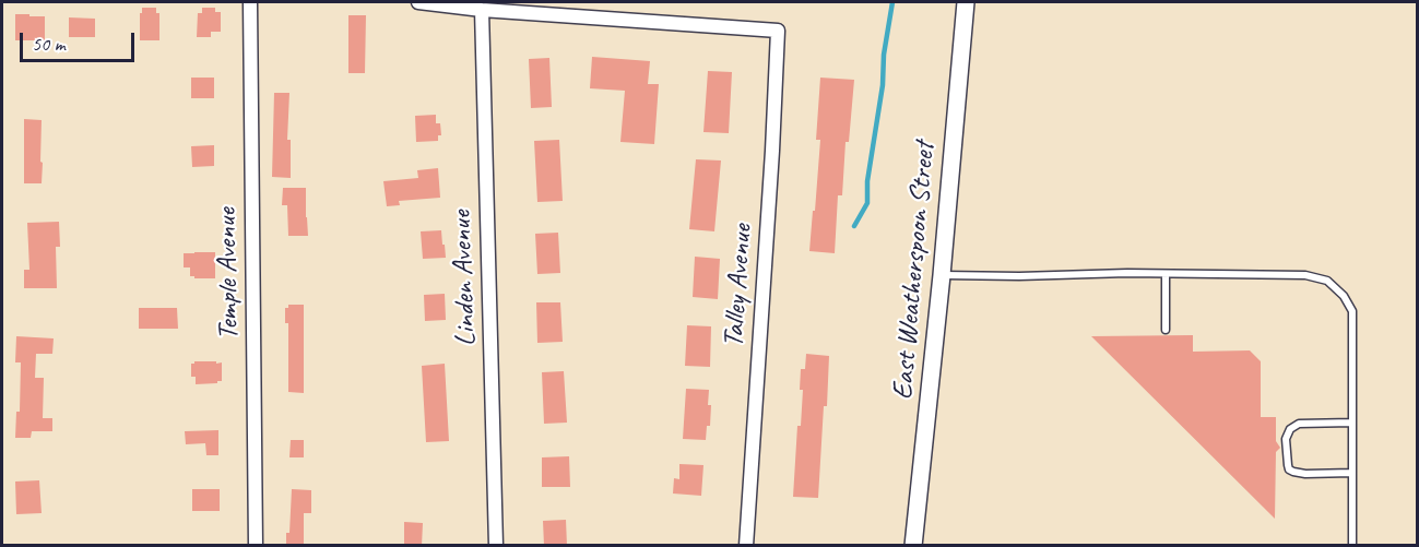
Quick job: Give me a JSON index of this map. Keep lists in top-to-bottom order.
{
  "streets": {
    "street": [
      "East Weatherspoon Street",
      "Temple Avenue",
      "Linden Avenue",
      "Talley Avenue"
    ]
  },
  "crossings": [
    ["Linden Avenue", "Talley Avenue"]
  ],
  "scale_bar": "50 m"
}
